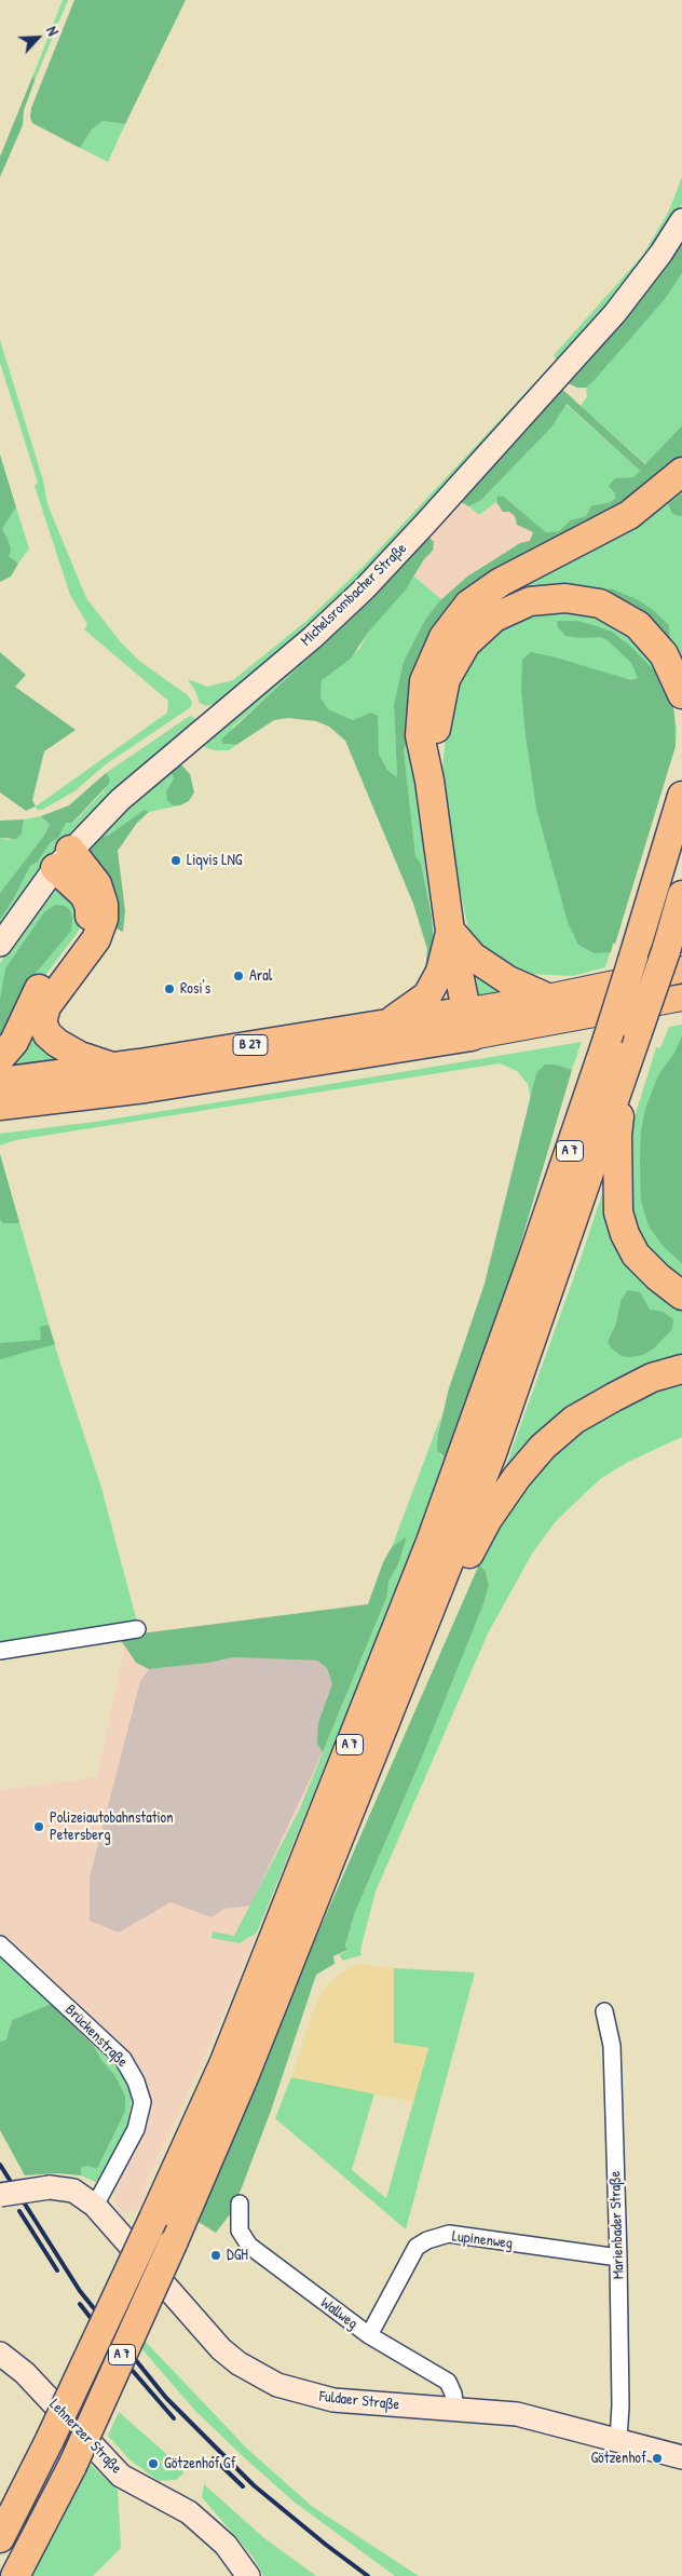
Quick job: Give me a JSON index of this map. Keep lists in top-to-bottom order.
{
  "streets": {
    "highway": ["B 27", "A 7"],
    "street": [
      "Michelsrombacher Straße",
      "Brückenstraße",
      "Marienbader Straße",
      "Lupinenweg",
      "Wallweg",
      "Fuldaer Straße",
      "Lehnerzer Straße"
    ]
  },
  "crossings": [
    ["B 27", "A 7"],
    ["Brückenstraße", "Fuldaer Straße"],
    ["Marienbader Straße", "Lupinenweg"],
    ["Marienbader Straße", "Fuldaer Straße"],
    ["Lupinenweg", "Wallweg"],
    ["Wallweg", "Fuldaer Straße"]
  ],
  "places": [
    "Liqvis LNG",
    "Aral",
    "Rosi's",
    "Polizeiautobahnstation Petersberg",
    "DGH",
    "Götzenhof",
    "Götzenhof Gf"
  ],
  "north": "top right"
}
